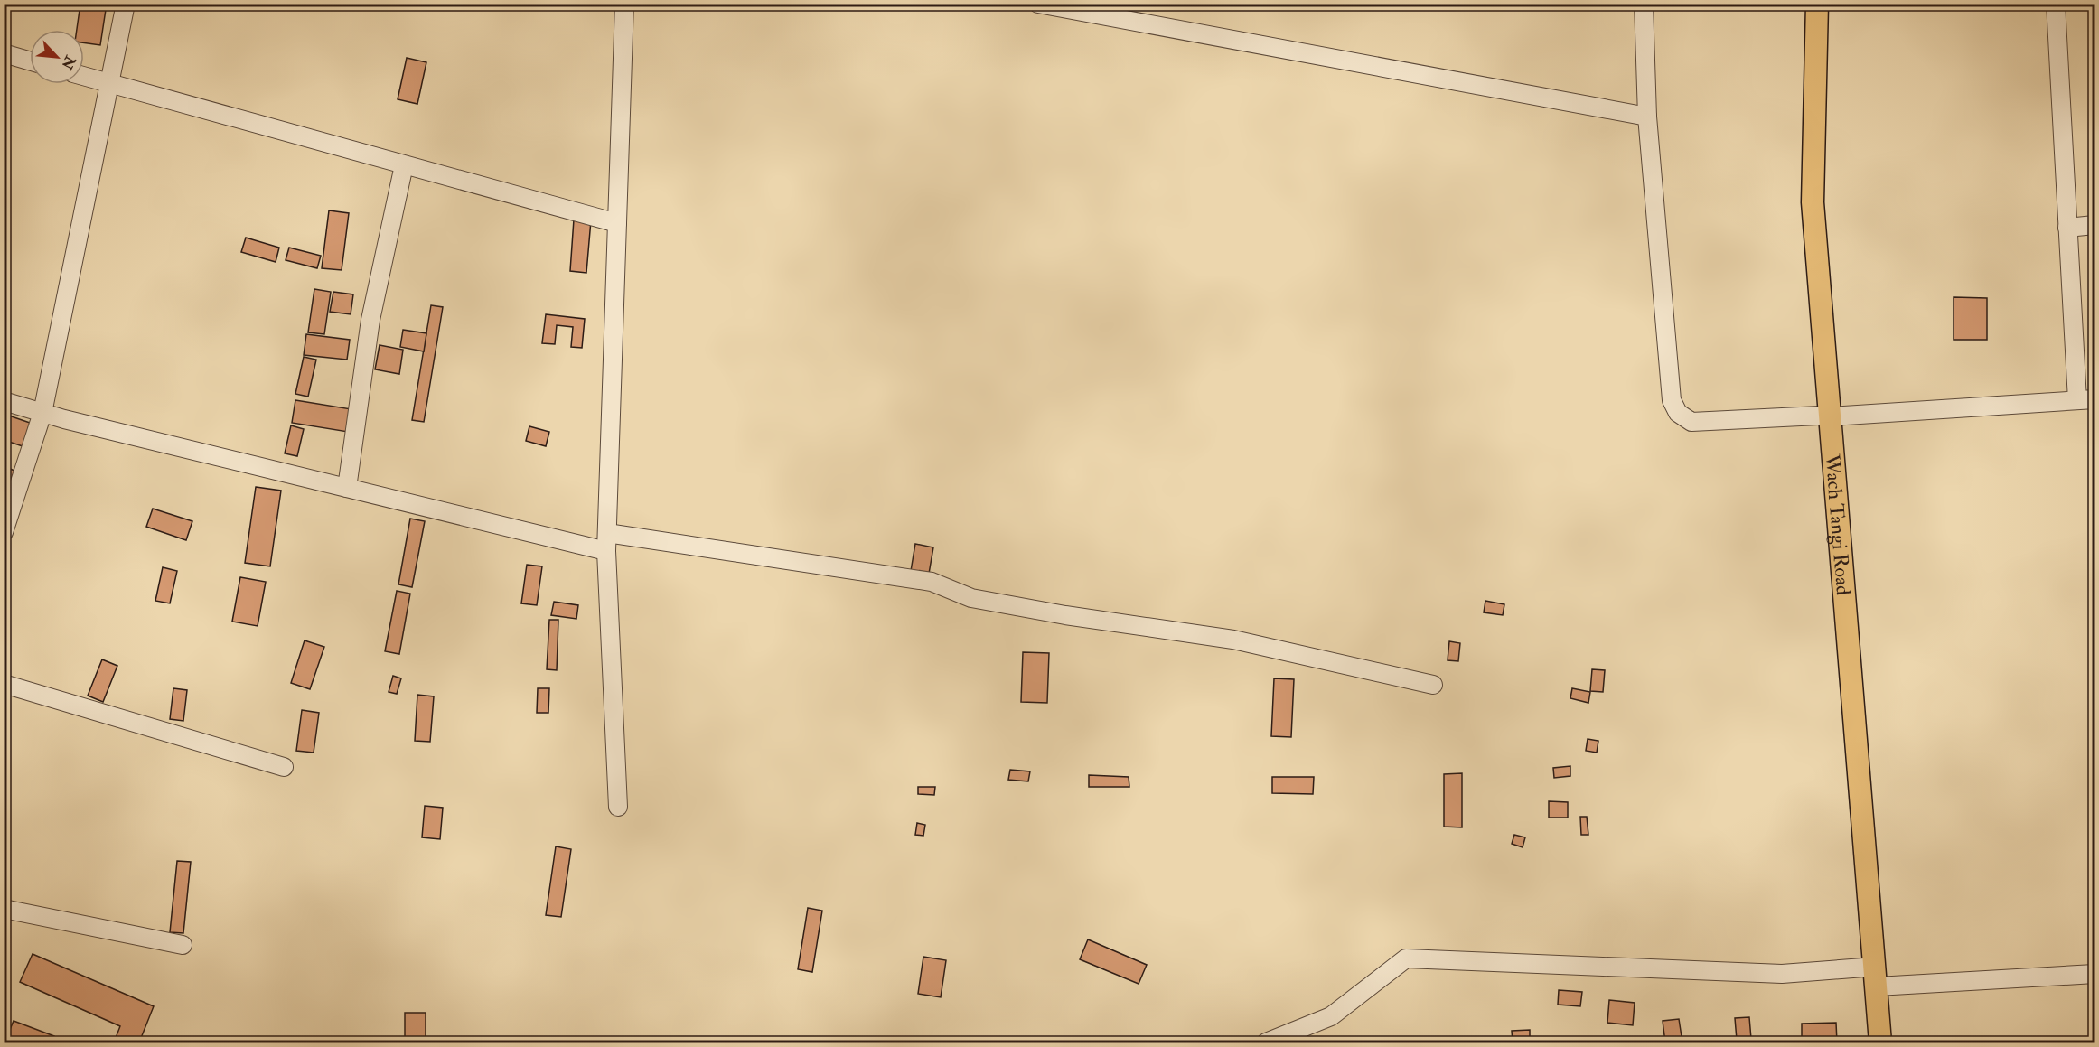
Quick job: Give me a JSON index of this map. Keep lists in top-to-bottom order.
{
  "streets": {
    "main road": ["Wach Tangi Road"]
  },
  "north": "bottom right"
}
